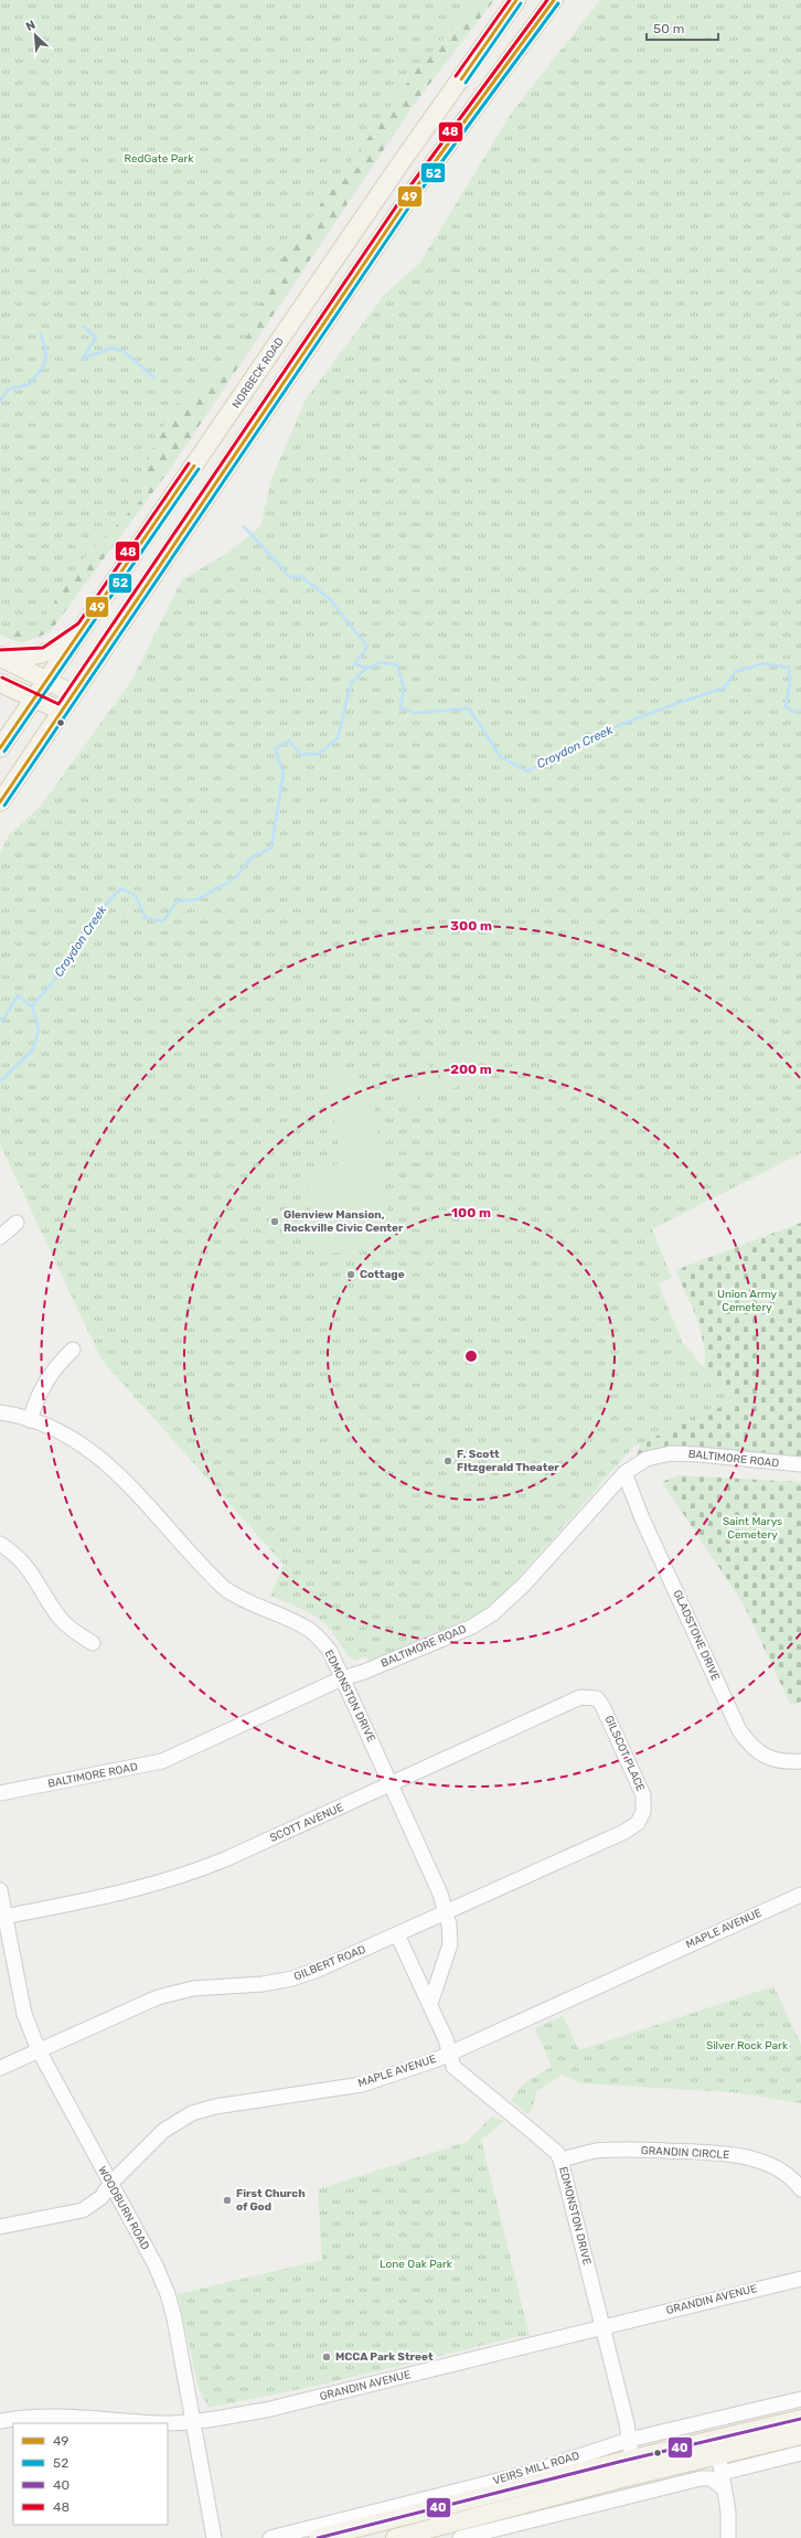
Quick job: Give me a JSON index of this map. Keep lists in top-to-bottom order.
{
  "streets": {
    "main road": ["NORBECK ROAD", "VEIRS MILL ROAD"],
    "street": [
      "BALTIMORE ROAD",
      "GLADSTONE DRIVE",
      "EDMONSTON DRIVE",
      "GILSCOT PLACE",
      "SCOTT AVENUE",
      "MAPLE AVENUE",
      "GILBERT ROAD",
      "GRANDIN CIRCLE",
      "WOODBURN ROAD",
      "GRANDIN AVENUE"
    ]
  },
  "crossings": [
    ["BALTIMORE ROAD", "GLADSTONE DRIVE"],
    ["BALTIMORE ROAD", "EDMONSTON DRIVE"],
    ["EDMONSTON DRIVE", "SCOTT AVENUE"],
    ["EDMONSTON DRIVE", "MAPLE AVENUE"],
    ["EDMONSTON DRIVE", "GILBERT ROAD"],
    ["EDMONSTON DRIVE", "GRANDIN CIRCLE"],
    ["EDMONSTON DRIVE", "GRANDIN AVENUE"],
    ["EDMONSTON DRIVE", "VEIRS MILL ROAD"],
    ["GILSCOT PLACE", "SCOTT AVENUE"],
    ["GILSCOT PLACE", "GILBERT ROAD"],
    ["SCOTT AVENUE", "WOODBURN ROAD"],
    ["MAPLE AVENUE", "WOODBURN ROAD"],
    ["GILBERT ROAD", "WOODBURN ROAD"],
    ["WOODBURN ROAD", "GRANDIN AVENUE"]
  ],
  "water": ["Croydon Creek"],
  "parks": [
    "RedGate Park",
    "Union Army Cemetery",
    "Saint Marys Cemetery",
    "Silver Rock Park",
    "Lone Oak Park"
  ],
  "places": [
    "Glenview Mansion, Rockville Civic Center",
    "Cottage",
    "F. Scott FItzgerald Theater",
    "First Church of God",
    "MCCA Park Street"
  ],
  "lines": [
    "transit line 49",
    "transit line 48",
    "transit line 52",
    "transit line 40"
  ],
  "legend": [
    "49",
    "52",
    "40",
    "48"
  ],
  "scale_bar": "50 m",
  "north": "top left",
  "rings": ["300 m", "200 m", "100 m"]
}
